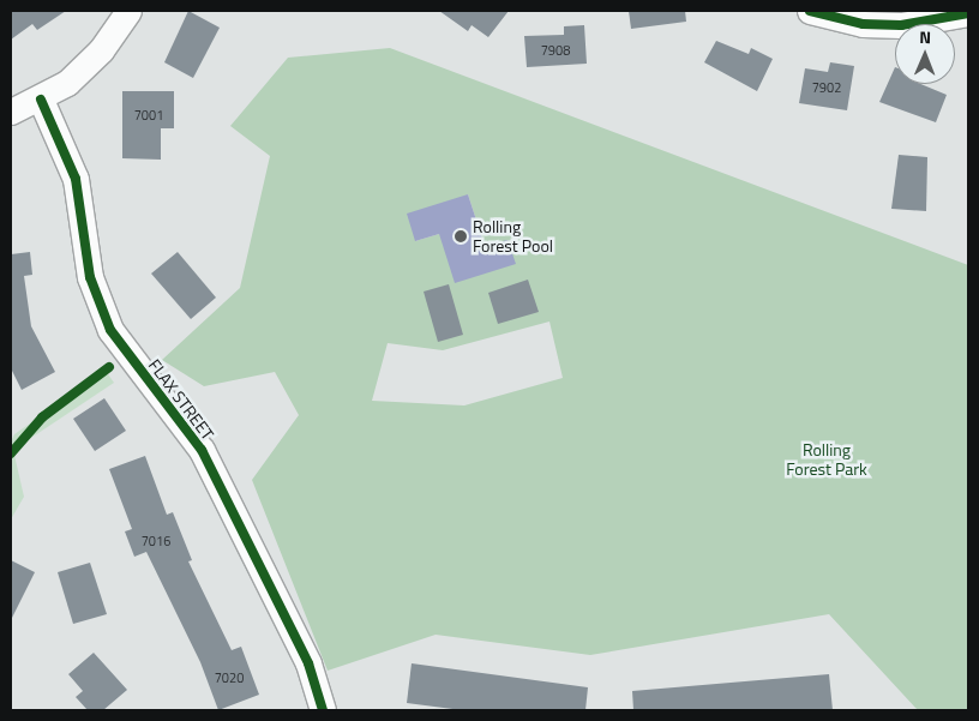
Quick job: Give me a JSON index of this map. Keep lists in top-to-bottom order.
{
  "streets": {
    "street": ["FLAX STREET"]
  },
  "parks": ["Rolling Forest Park"],
  "places": ["Rolling Forest Pool"],
  "house_numbers": [
    "7908",
    "7902",
    "7001",
    "7016",
    "7020"
  ],
  "north": "top"
}
